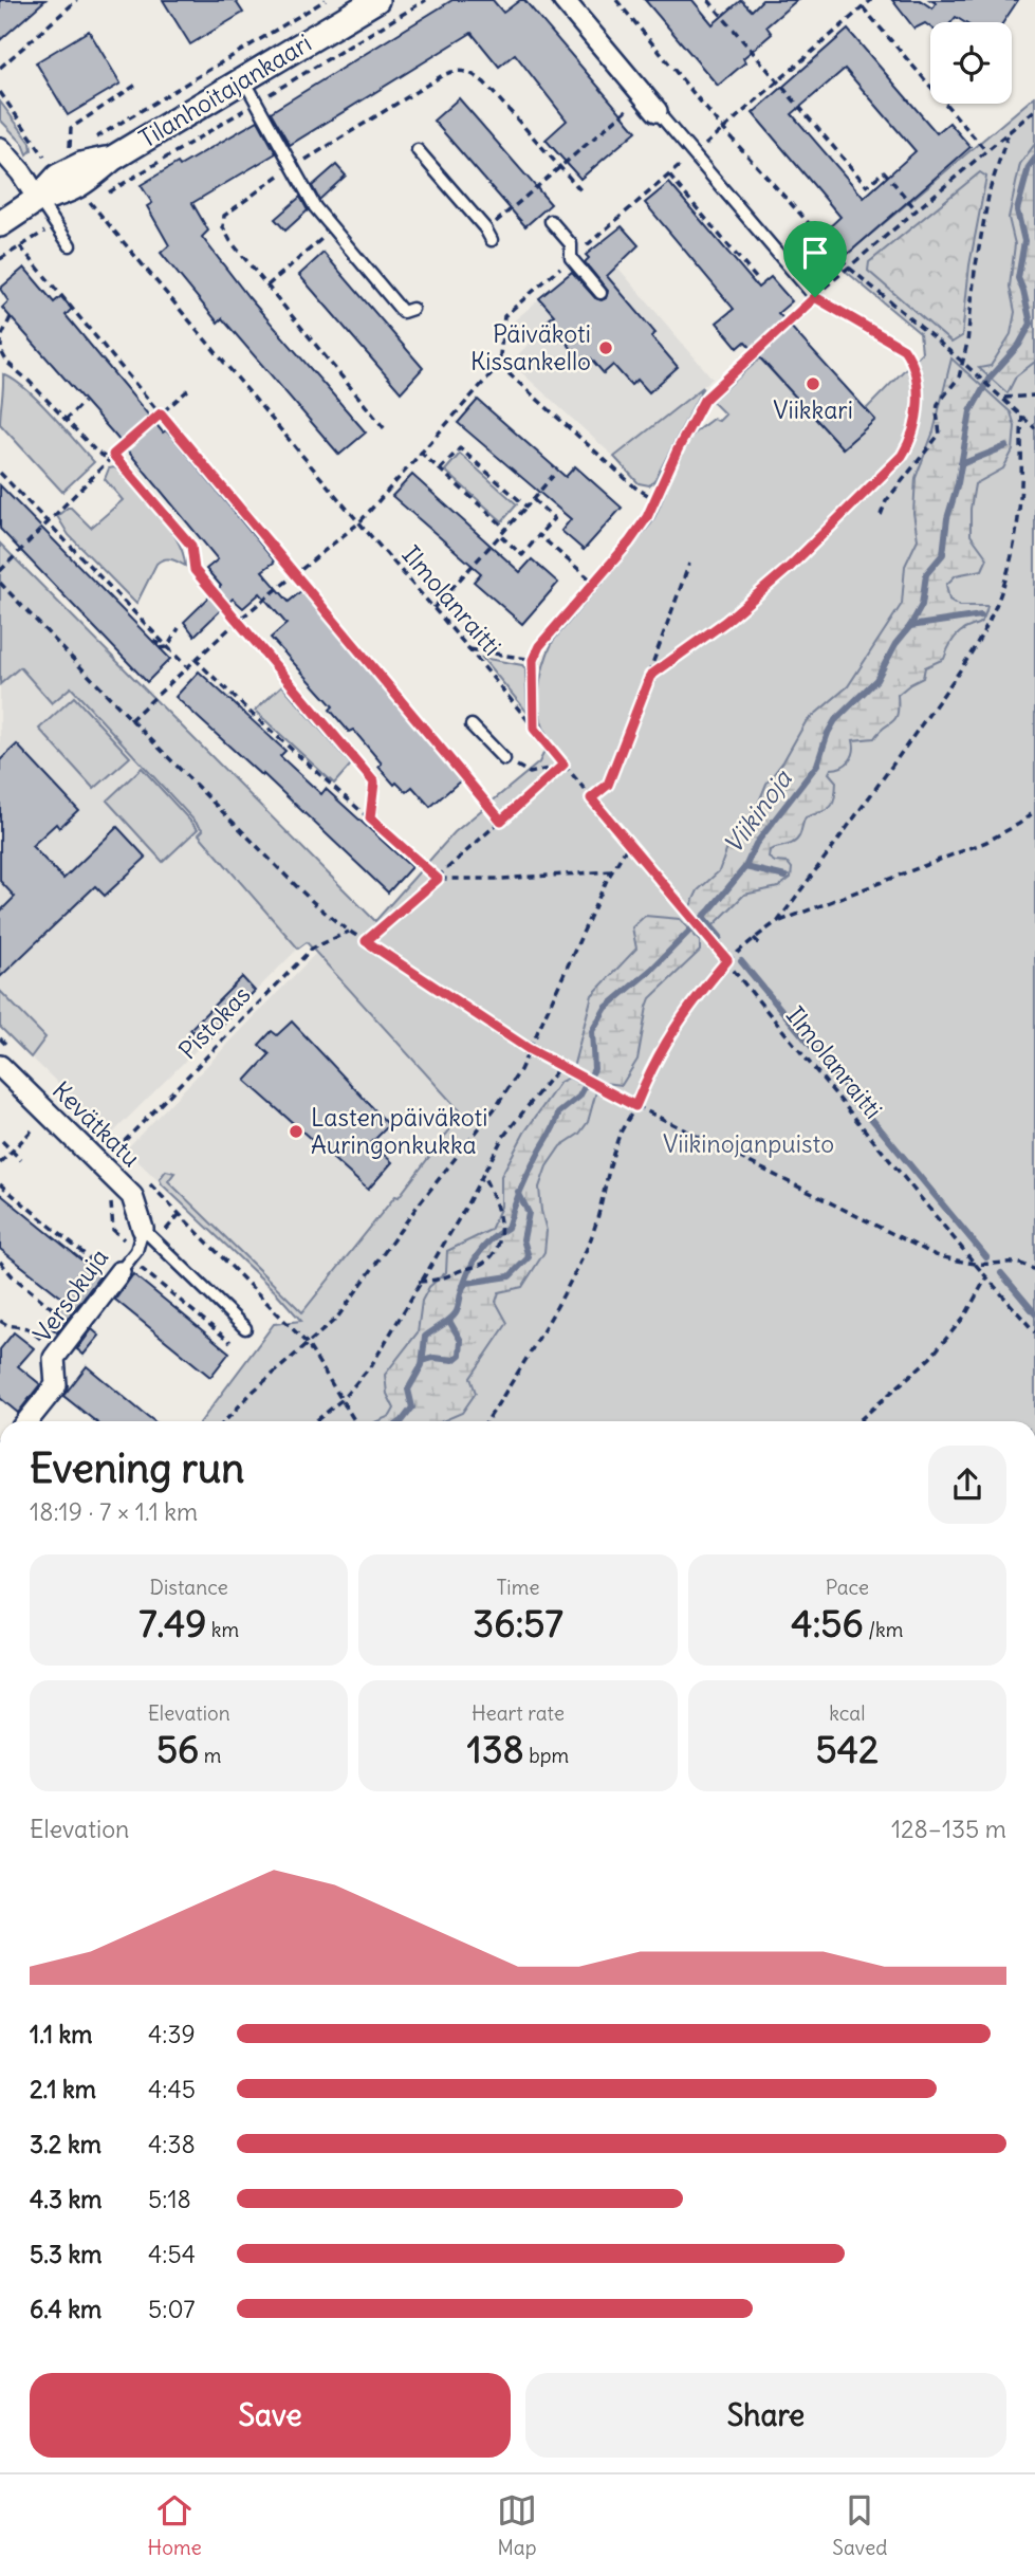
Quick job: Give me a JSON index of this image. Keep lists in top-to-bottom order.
{
  "streets": {
    "street": ["Tilanhoitajankaari", "Kevätkatu", "Versokuja"],
    "path": ["Ilmolanraitti", "Pistokas"]
  },
  "crossings": [
    ["Kevätkatu", "Versokuja"]
  ],
  "water": ["Viikinoja"],
  "parks": ["Viikinojanpuisto"],
  "places": ["Päiväkoti Kissankello", "Viikkari", "Lasten päiväkoti Auringonkukka"],
  "page": {
    "heading": ["Evening run", "18:19 · 7 × 1.1 km"],
    "stats": [
      ["Distance", "7.49 km"],
      ["Time", "36:57"],
      ["Pace", "4:56 /km"],
      ["Elevation", "56 m"],
      ["Heart rate", "138 bpm"],
      ["kcal", "542"]
    ],
    "chart": ["Elevation", "128–135 m"],
    "list": [
      {
        "name": "1.1 km",
        "note": "4:39"
      },
      {
        "name": "2.1 km",
        "note": "4:45"
      },
      {
        "name": "3.2 km",
        "note": "4:38"
      },
      {
        "name": "4.3 km",
        "note": "5:18"
      },
      {
        "name": "5.3 km",
        "note": "4:54"
      },
      {
        "name": "6.4 km",
        "note": "5:07"
      }
    ],
    "buttons": ["Save", "Share"],
    "tabs": ["Home", "Map", "Saved"]
  }
}
